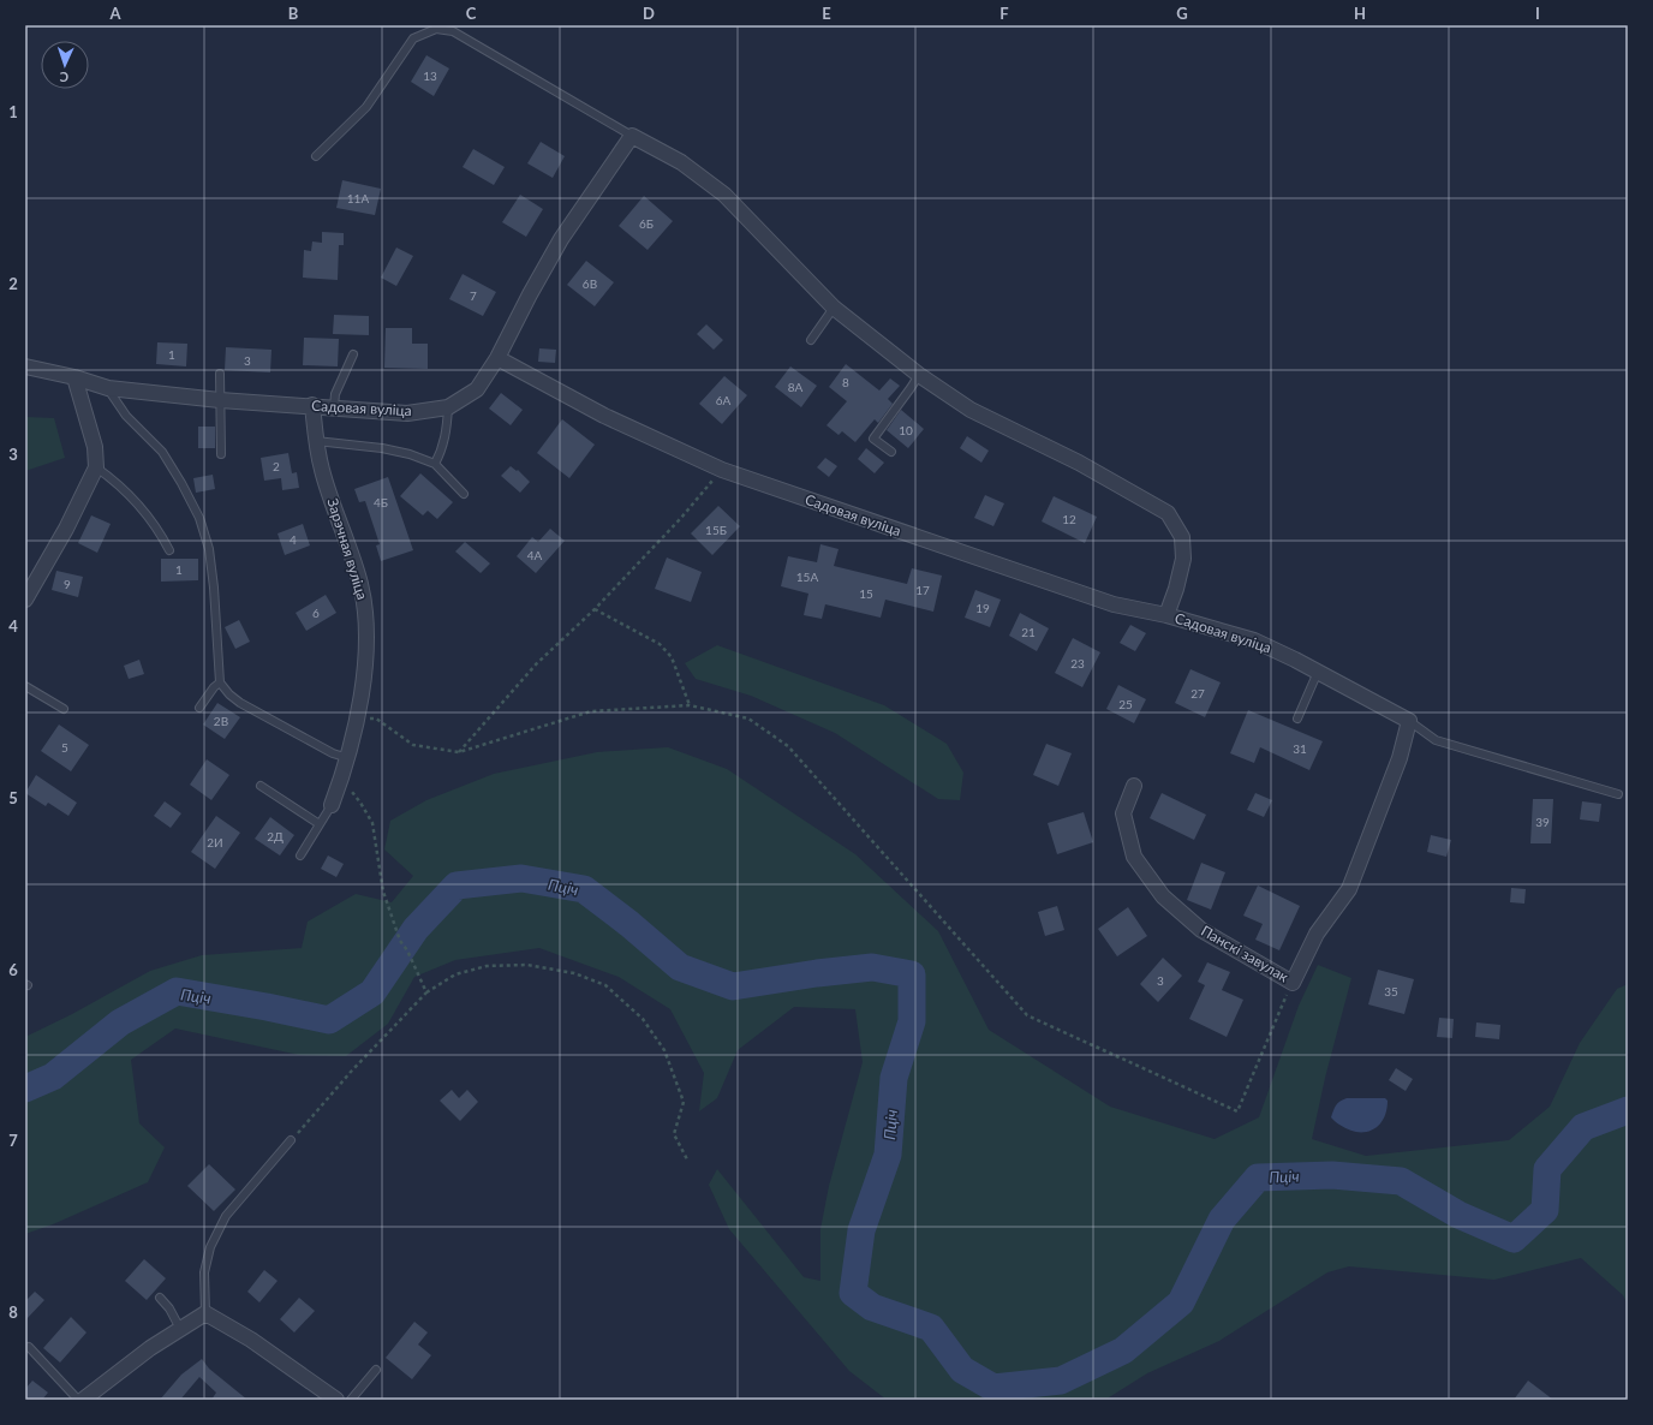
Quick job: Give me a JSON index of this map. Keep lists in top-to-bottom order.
{
  "streets": {
    "street": ["Садовая вуліца", "Зарэчная вуліца", "Панскі завулак"]
  },
  "crossings": [
    ["Садовая вуліца", "Зарэчная вуліца"],
    ["Садовая вуліца", "Панскі завулак"]
  ],
  "water": ["Пціч"],
  "house_numbers": [
    "13",
    "11А",
    "6Б",
    "6В",
    "7",
    "1",
    "3",
    "8",
    "8А",
    "6А",
    "10",
    "2",
    "4Б",
    "12",
    "15Б",
    "4",
    "4А",
    "1",
    "15А",
    "9",
    "17",
    "15",
    "19",
    "6",
    "21",
    "23",
    "27",
    "25",
    "2В",
    "5",
    "31",
    "39",
    "2Д",
    "2И",
    "3",
    "35"
  ],
  "north": "bottom",
  "grid": {
    "columns": [
      "A",
      "B",
      "C",
      "D",
      "E",
      "F",
      "G",
      "H",
      "I"
    ],
    "rows": [
      "1",
      "2",
      "3",
      "4",
      "5",
      "6",
      "7",
      "8"
    ]
  }
}
